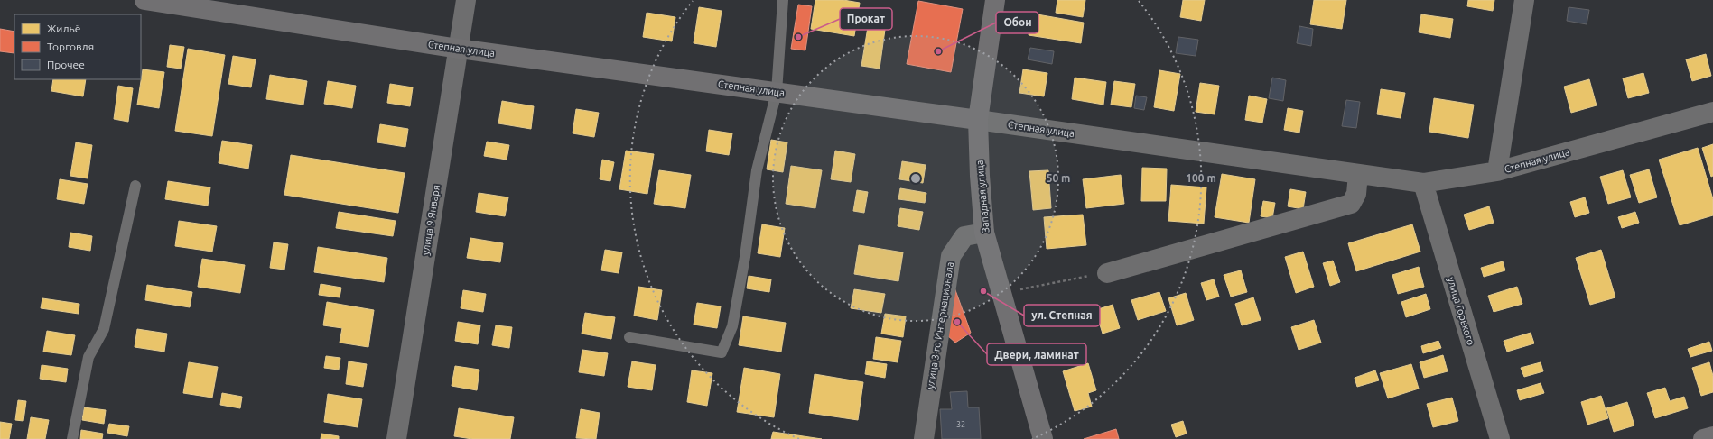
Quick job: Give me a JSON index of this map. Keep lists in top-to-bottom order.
{
  "streets": {
    "main road": ["Степная улица", "Западная улица"],
    "street": ["улица 9 Января", "улица Горького", "улица 3-го Интернационала"]
  },
  "crossings": [
    ["Степная улица", "Западная улица"],
    ["Степная улица", "улица 9 Января"],
    ["Степная улица", "улица Горького"],
    ["Западная улица", "улица 3-го Интернационала"]
  ],
  "places": [
    "Прокат",
    "Обои",
    "ул. Степная",
    "Двери, ламинат"
  ],
  "house_numbers": ["32"],
  "legend": ["Жильё", "Торговля", "Прочее"],
  "rings": ["50 m", "100 m"]
}
